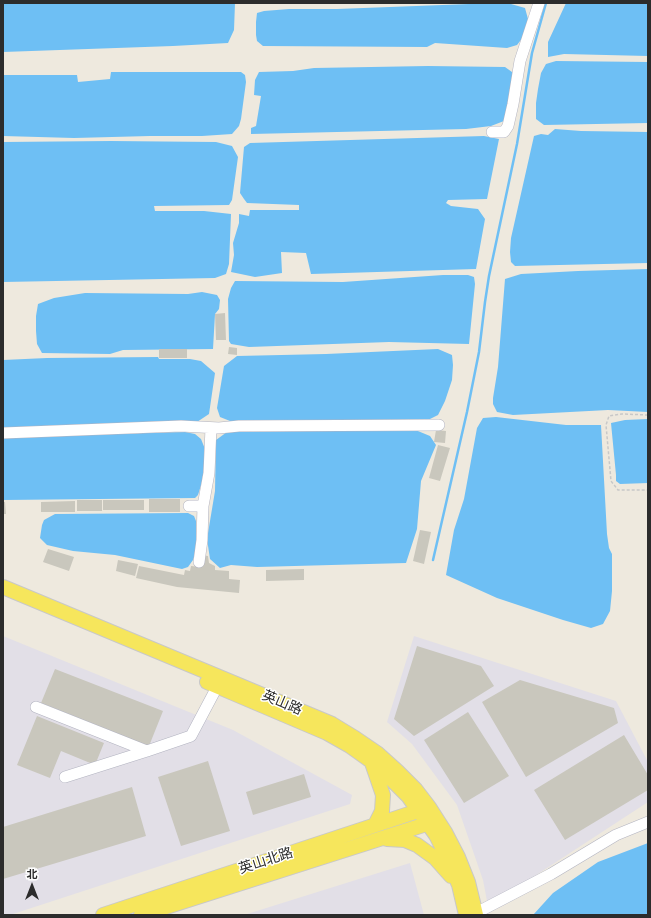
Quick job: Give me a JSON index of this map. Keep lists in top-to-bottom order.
{
  "streets": {
    "main road": ["英山路", "英山北路"]
  },
  "crossings": [
    ["英山路", "英山北路"]
  ],
  "north": "top"
}
